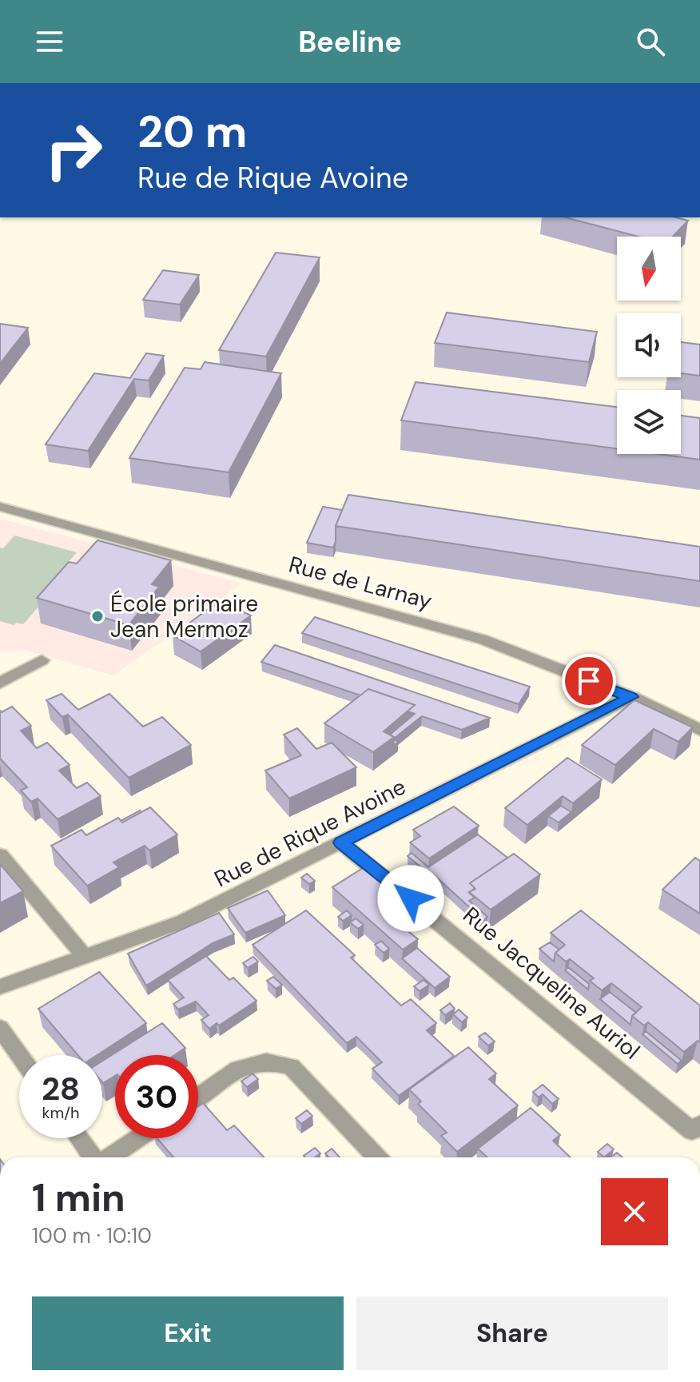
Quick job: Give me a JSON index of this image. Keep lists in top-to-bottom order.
{
  "streets": {
    "street": ["Rue de Larnay", "Rue de Rique Avoine", "Rue Jacqueline Auriol"]
  },
  "crossings": [
    ["Rue de Larnay", "Rue de Rique Avoine"],
    ["Rue de Rique Avoine", "Rue Jacqueline Auriol"]
  ],
  "places": ["École primaire Jean Mermoz"],
  "north": "bottom",
  "page": {
    "header": "Beeline",
    "turn": ["20 m", "Rue de Rique Avoine"],
    "speed": "28 km/h",
    "limit": "30",
    "heading": ["1 min", "100 m · 10:10"],
    "buttons": ["Exit", "Share"]
  }
}
